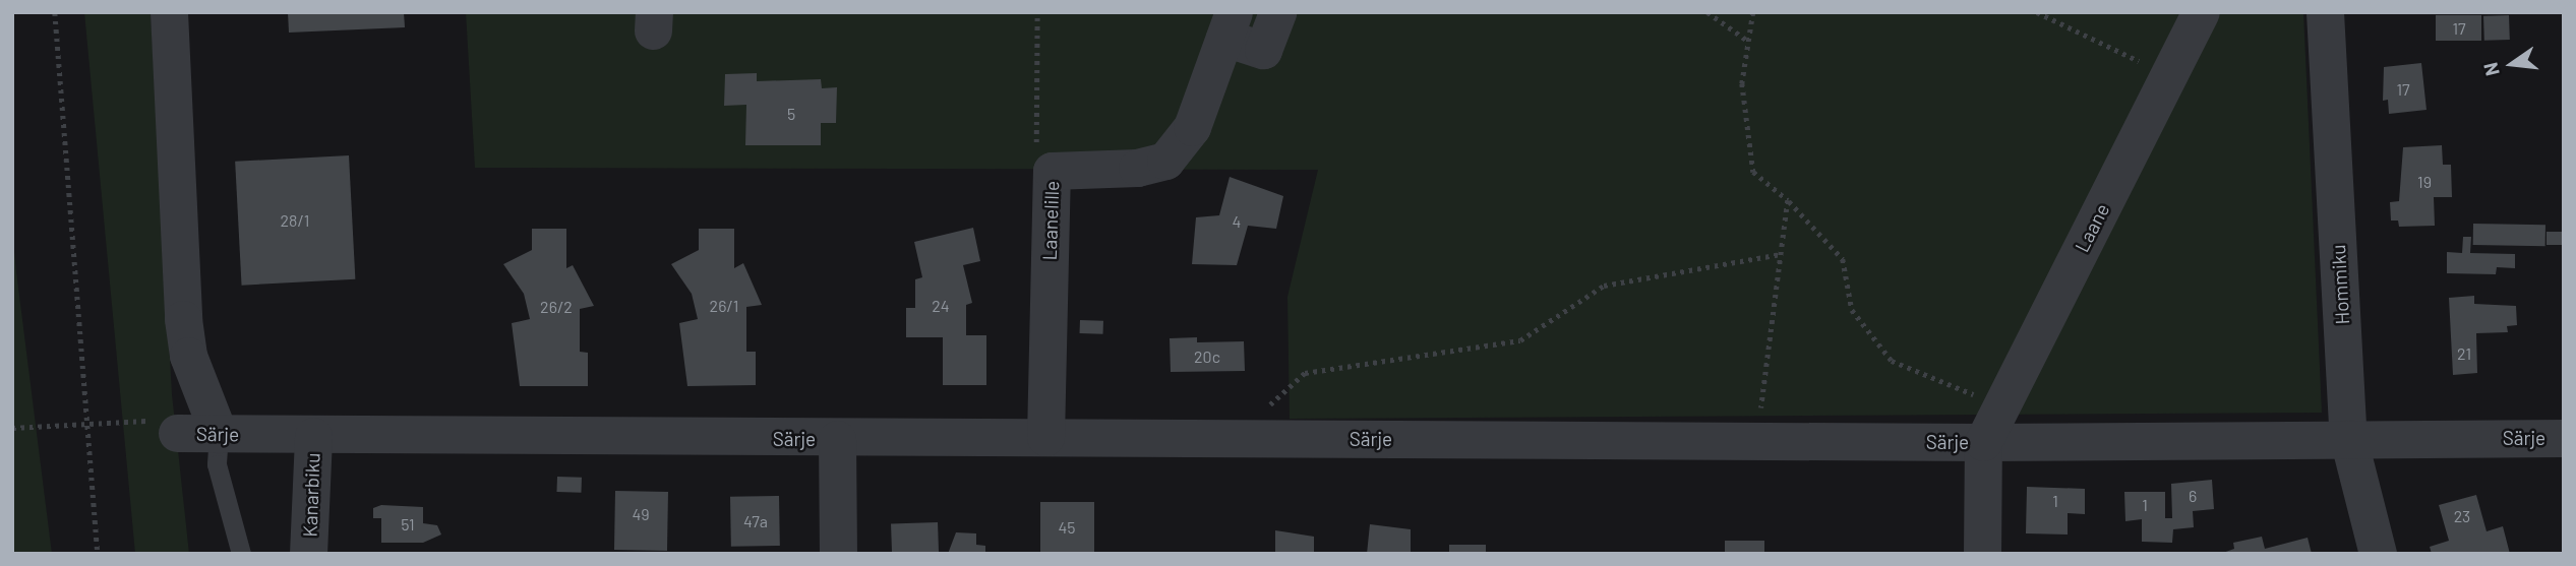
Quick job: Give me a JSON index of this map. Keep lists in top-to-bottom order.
{
  "streets": {
    "street": [
      "Laanelille",
      "Laane",
      "Hommiku",
      "Särje",
      "Kanarbiku"
    ]
  },
  "crossings": [
    ["Laanelille", "Särje"],
    ["Laane", "Särje"],
    ["Hommiku", "Särje"],
    ["Särje", "Kanarbiku"]
  ],
  "house_numbers": [
    "17",
    "17",
    "5",
    "19",
    "28/1",
    "4",
    "26/1",
    "24",
    "26/2",
    "21",
    "20c",
    "6",
    "1",
    "1",
    "49",
    "23",
    "47a",
    "51",
    "45"
  ],
  "north": "left"
}
